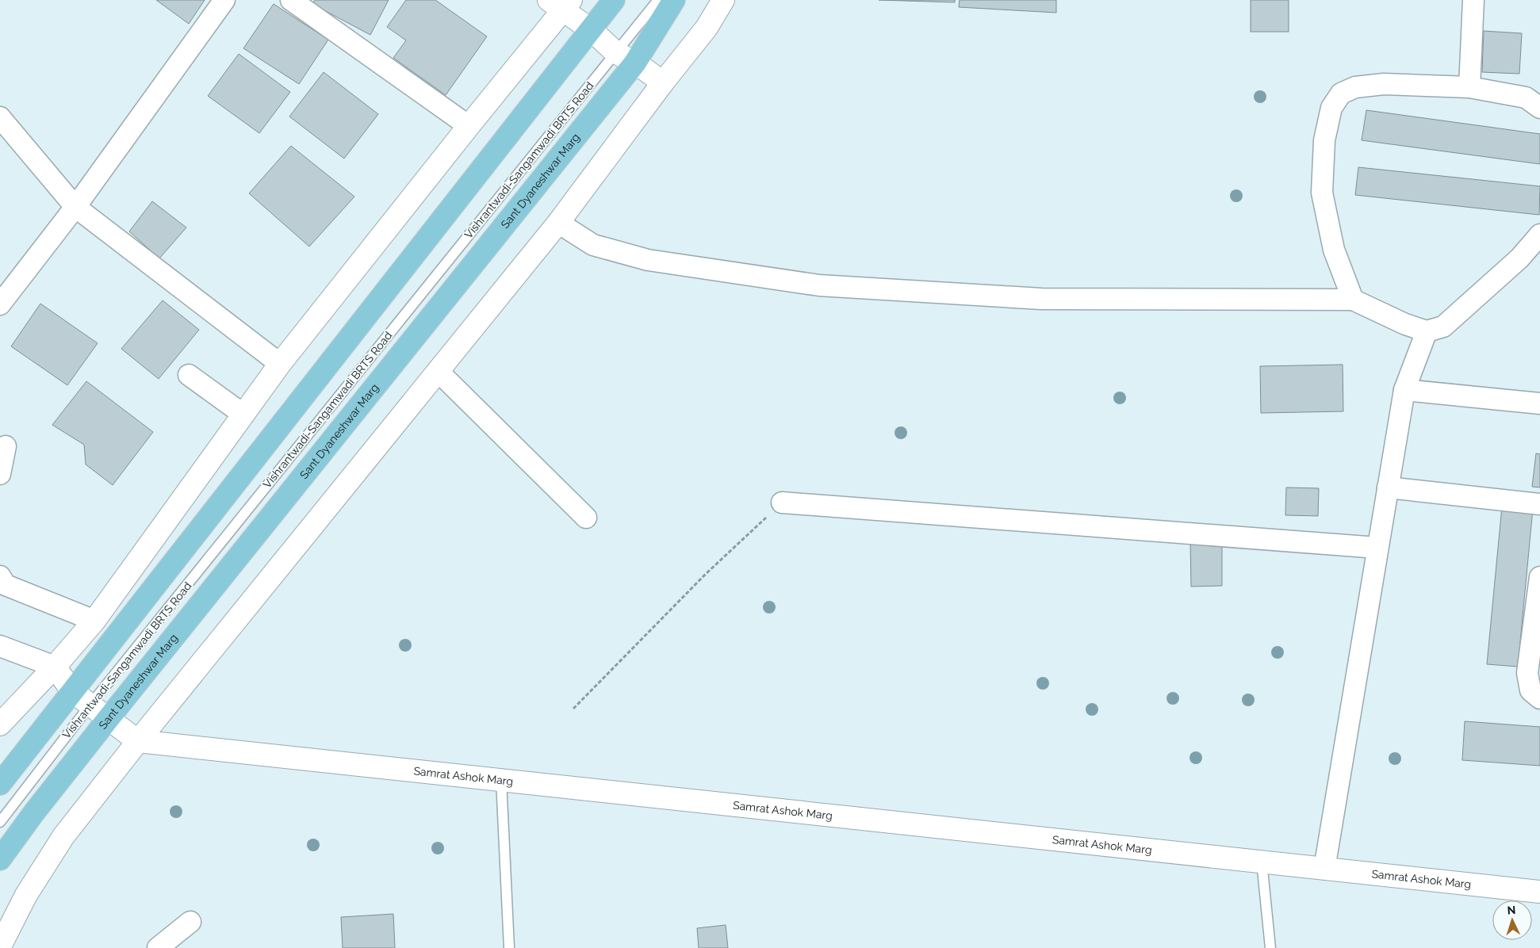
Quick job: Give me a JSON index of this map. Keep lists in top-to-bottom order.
{
  "streets": {
    "main road": ["Sant Dyaneshwar Marg"],
    "street": ["Samrat Ashok Marg"],
    "lane": ["Vishrantwadi-Sangamwadi BRTS Road"]
  },
  "north": "top"
}
